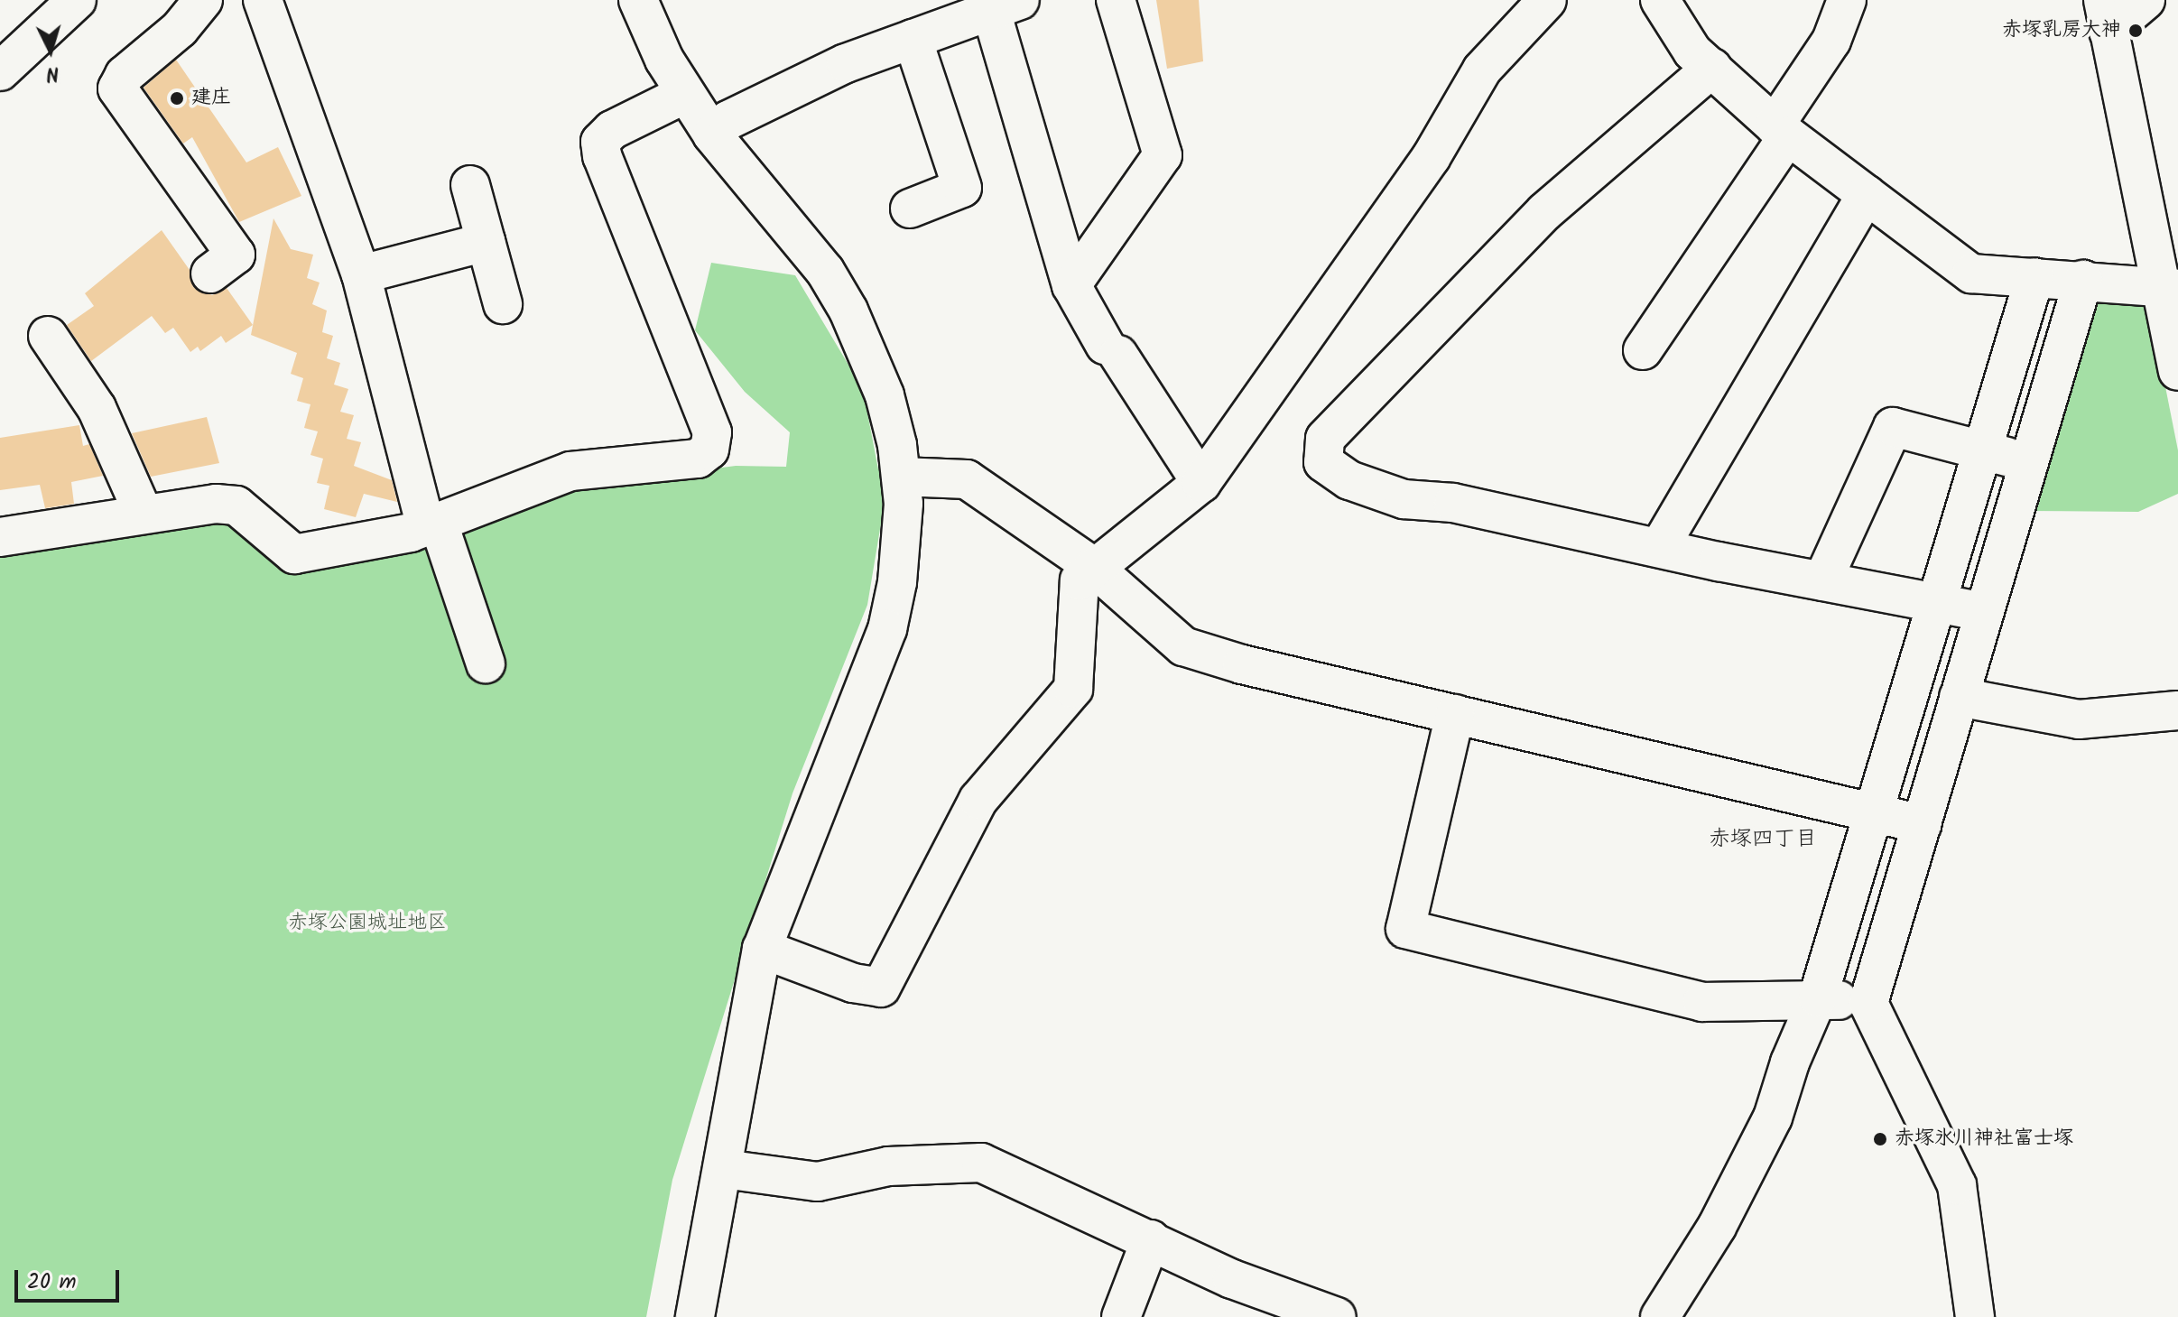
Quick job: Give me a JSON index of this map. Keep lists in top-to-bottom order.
{
  "districts": ["赤塚四丁目"],
  "parks": ["赤塚公園城址地区"],
  "places": ["赤塚乳房大神", "建庄", "赤塚氷川神社富士塚"],
  "scale_bar": "20 m",
  "north": "bottom"
}
